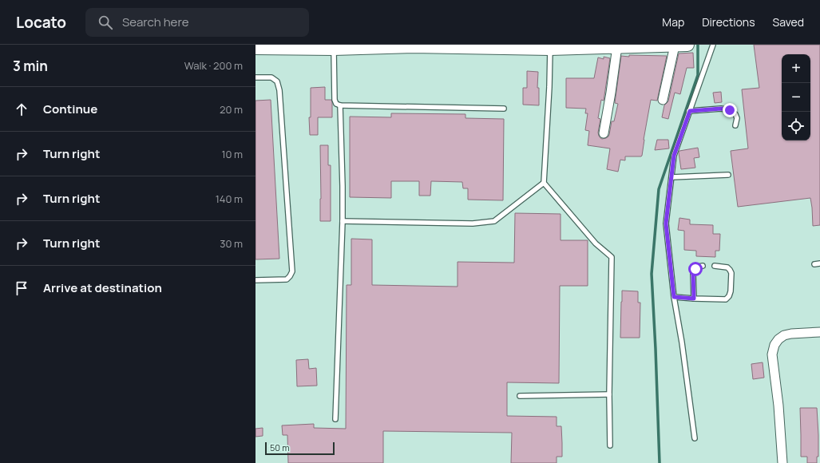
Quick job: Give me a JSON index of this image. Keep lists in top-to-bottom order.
{
  "scale_bar": "50 m",
  "page": {
    "header": "Locato",
    "search": "Search here",
    "nav": ["Map", "Directions", "Saved"],
    "heading": ["3 min", "Walk · 200 m"],
    "map_buttons": ["+", "−"],
    "list": [
      ["Continue", "20 m"],
      ["Turn right", "10 m"],
      ["Turn right", "140 m"],
      ["Turn right", "30 m"],
      "Arrive at destination"
    ],
    "scale": "50 m"
  }
}
